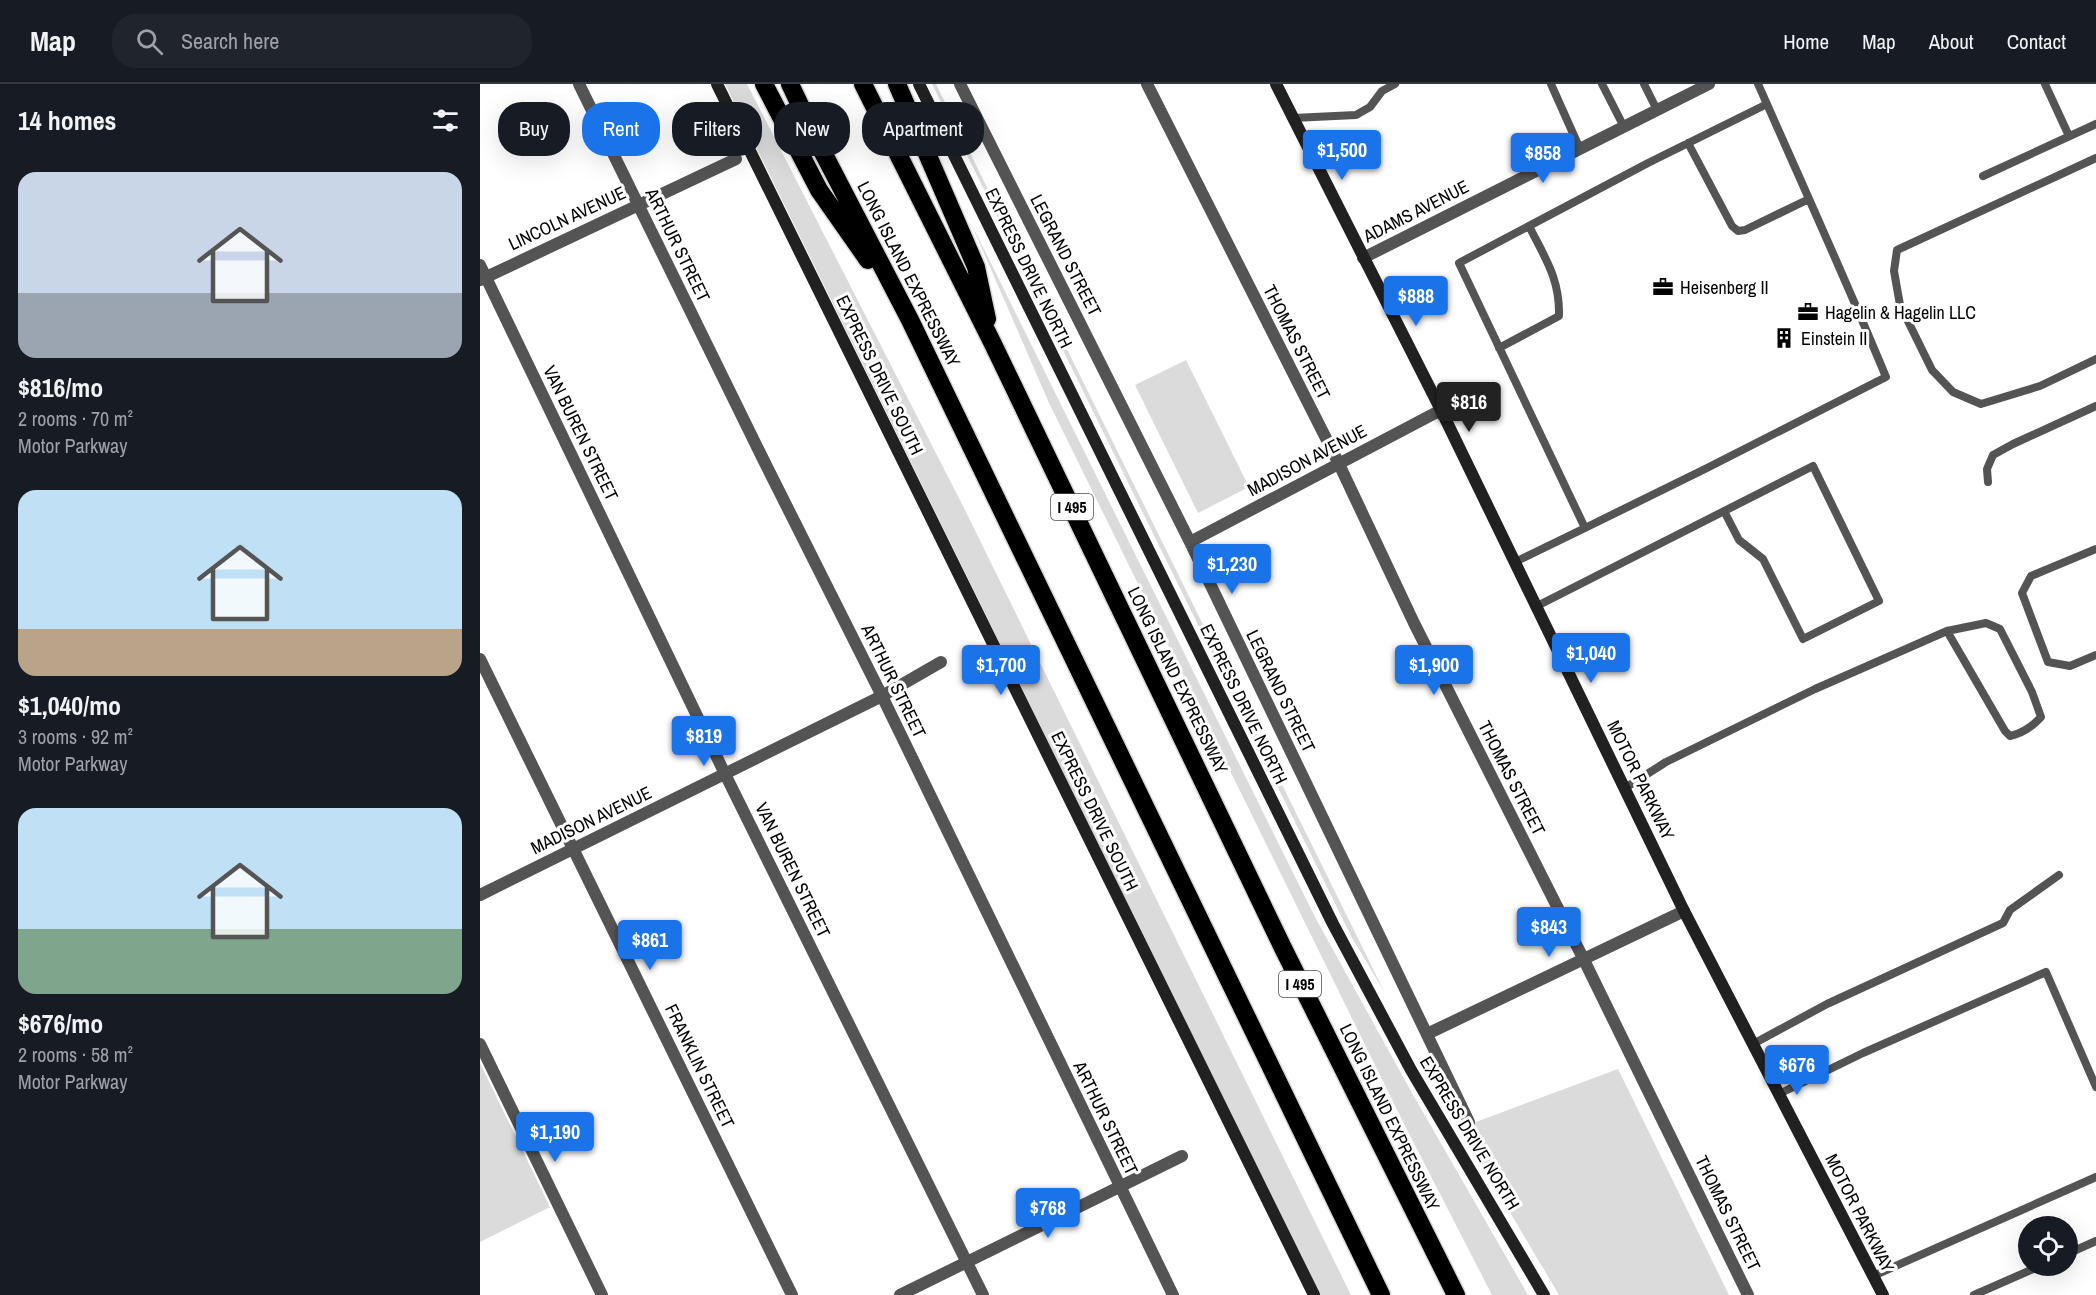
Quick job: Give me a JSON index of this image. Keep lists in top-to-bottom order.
{
  "streets": {
    "highway": ["LONG ISLAND EXPRESSWAY", "I 495"],
    "main road": ["EXPRESS DRIVE NORTH", "EXPRESS DRIVE SOUTH", "MOTOR PARKWAY"],
    "street": [
      "ADAMS AVENUE",
      "LINCOLN AVENUE",
      "ARTHUR STREET",
      "LEGRAND STREET",
      "THOMAS STREET",
      "VAN BUREN STREET",
      "MADISON AVENUE",
      "FRANKLIN STREET"
    ]
  },
  "crossings": [
    ["ADAMS AVENUE", "MOTOR PARKWAY"],
    ["LINCOLN AVENUE", "ARTHUR STREET"],
    ["LINCOLN AVENUE", "VAN BUREN STREET"],
    ["ARTHUR STREET", "MADISON AVENUE"],
    ["LEGRAND STREET", "MADISON AVENUE"],
    ["THOMAS STREET", "MADISON AVENUE"],
    ["VAN BUREN STREET", "MADISON AVENUE"],
    ["MADISON AVENUE", "MOTOR PARKWAY"],
    ["MADISON AVENUE", "FRANKLIN STREET"]
  ],
  "places": {
    "office": ["Heisenberg II", "Hagelin & Hagelin LLC"],
    "building": ["Einstein II"]
  },
  "page": {
    "header": "Map",
    "search": "Search here",
    "nav": [
      "Home",
      "Map",
      "About",
      "Contact"
    ],
    "heading": "14 homes",
    "chip": [
      "Buy",
      "Rent",
      "Filters",
      "New",
      "Apartment"
    ],
    "price": [
      "$1,500",
      "$858",
      "$888",
      "$816",
      "$1,230",
      "$1,040",
      "$1,700",
      "$1,900",
      "$819",
      "$843",
      "$861",
      "$676",
      "$1,190",
      "$768"
    ],
    "list": [
      {
        "name": "$816/mo",
        "note": "2 rooms · 70 m² · Motor Parkway"
      },
      {
        "name": "$1,040/mo",
        "note": "3 rooms · 92 m² · Motor Parkway"
      },
      {
        "name": "$676/mo",
        "note": "2 rooms · 58 m² · Motor Parkway"
      }
    ]
  }
}
